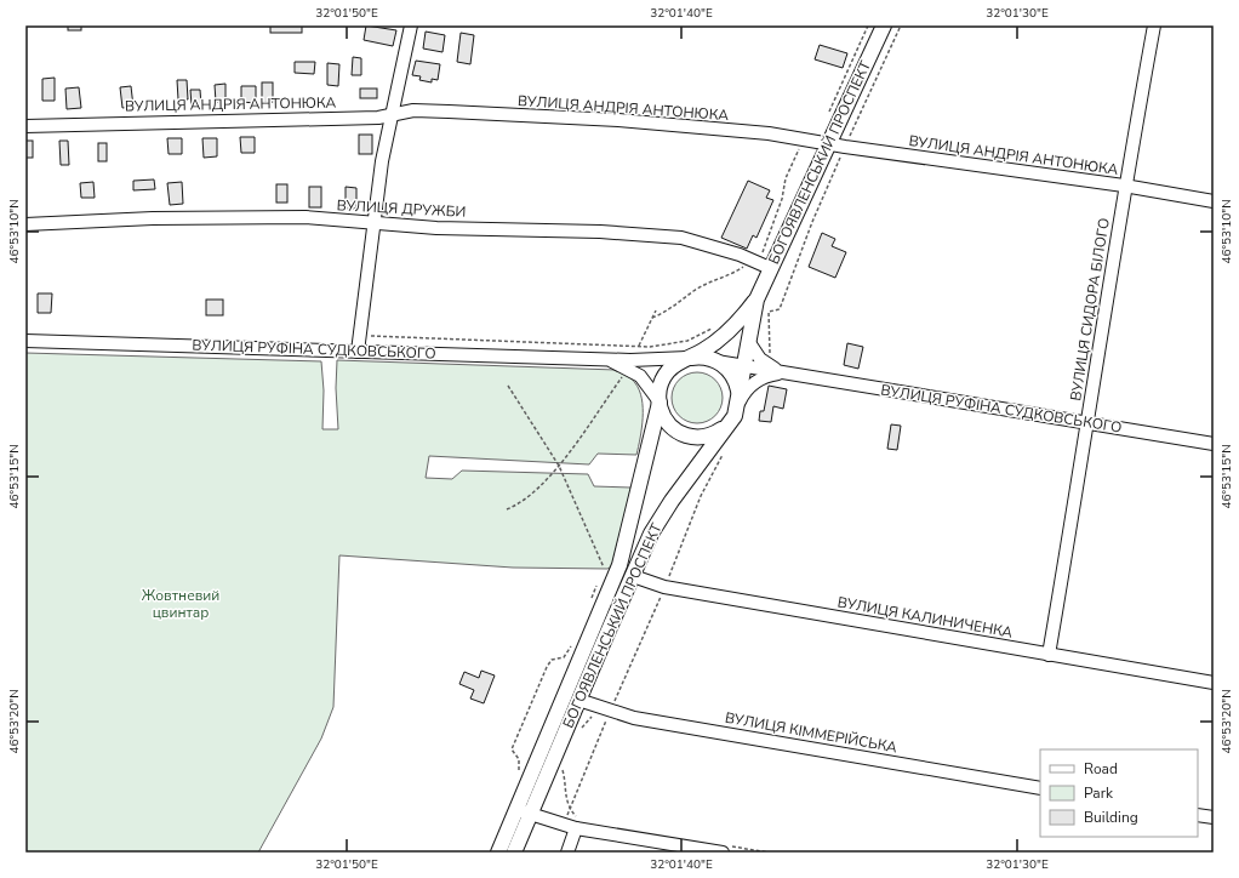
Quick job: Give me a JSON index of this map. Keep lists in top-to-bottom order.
{
  "streets": {
    "main road": ["БОГОЯВЛЕНСЬКИЙ ПРОСПЕКТ", "ВУЛИЦЯ РУФІНА СУДКОВСЬКОГО"],
    "street": [
      "ВУЛИЦЯ АНДРІЯ АНТОНЮКА",
      "ВУЛИЦЯ ДРУЖБИ",
      "ВУЛИЦЯ СИДОРА БІЛОГО",
      "ВУЛИЦЯ КАЛИНИЧЕНКА",
      "ВУЛИЦЯ КІММЕРІЙСЬКА"
    ]
  },
  "crossings": [
    ["ВУЛИЦЯ АНДРІЯ АНТОНЮКА", "БОГОЯВЛЕНСЬКИЙ ПРОСПЕКТ"],
    ["ВУЛИЦЯ АНДРІЯ АНТОНЮКА", "ВУЛИЦЯ СИДОРА БІЛОГО"],
    ["БОГОЯВЛЕНСЬКИЙ ПРОСПЕКТ", "ВУЛИЦЯ ДРУЖБИ"],
    ["БОГОЯВЛЕНСЬКИЙ ПРОСПЕКТ", "ВУЛИЦЯ РУФІНА СУДКОВСЬКОГО"],
    ["БОГОЯВЛЕНСЬКИЙ ПРОСПЕКТ", "ВУЛИЦЯ КАЛИНИЧЕНКА"],
    ["БОГОЯВЛЕНСЬКИЙ ПРОСПЕКТ", "ВУЛИЦЯ КІММЕРІЙСЬКА"],
    ["ВУЛИЦЯ СИДОРА БІЛОГО", "ВУЛИЦЯ РУФІНА СУДКОВСЬКОГО"],
    ["ВУЛИЦЯ СИДОРА БІЛОГО", "ВУЛИЦЯ КАЛИНИЧЕНКА"]
  ],
  "parks": ["Жовтневий цвинтар"],
  "legend": ["Road", "Park", "Building"],
  "coordinates": [
    "32°01'50\"E",
    "32°01'40\"E",
    "32°01'30\"E",
    "46°53'10\"N",
    "46°53'15\"N",
    "46°53'20\"N"
  ]
}
